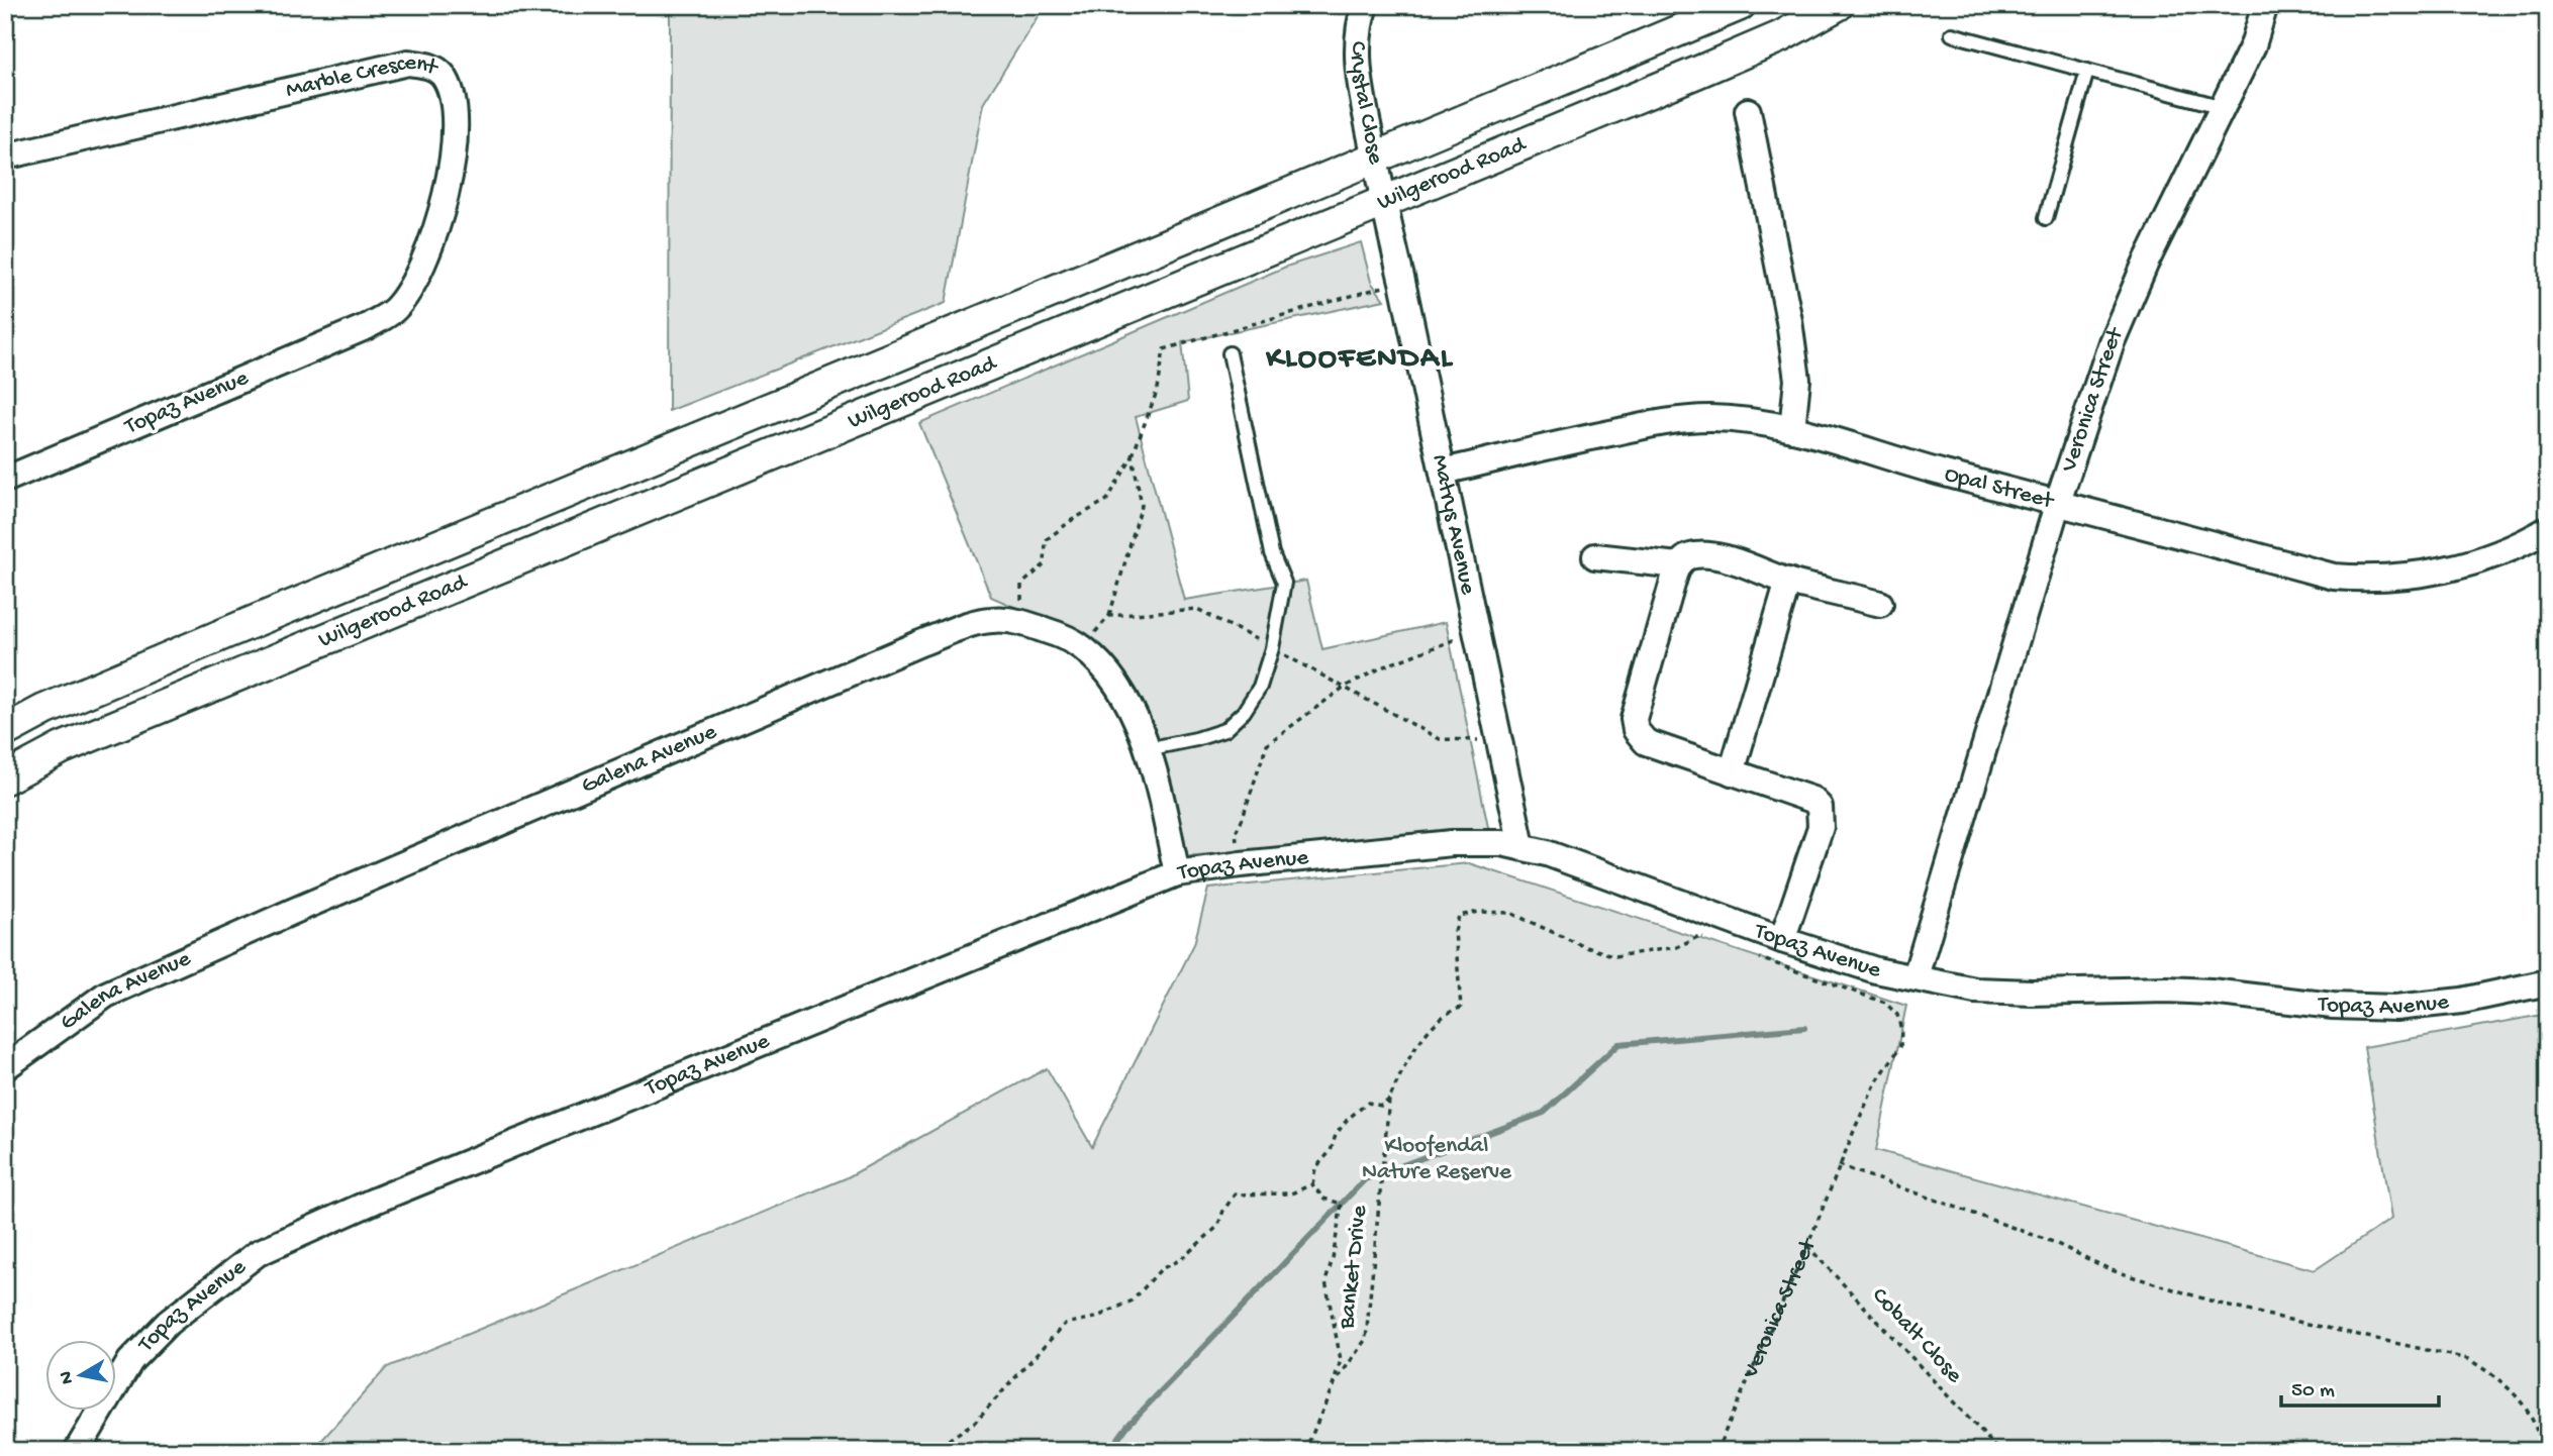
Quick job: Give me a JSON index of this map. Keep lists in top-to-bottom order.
{
  "streets": {
    "street": [
      "Marble Crescent",
      "Crystal Close",
      "Wilgerood Road",
      "Veronica Street",
      "Topaz Avenue",
      "Opal Street",
      "Matrys Avenue",
      "Galena Avenue"
    ],
    "path": ["Banket Drive", "Cobalt Close"]
  },
  "crossings": [
    ["Marble Crescent", "Topaz Avenue"],
    ["Crystal Close", "Wilgerood Road"],
    ["Crystal Close", "Matrys Avenue"],
    ["Wilgerood Road", "Matrys Avenue"],
    ["Veronica Street", "Topaz Avenue"],
    ["Veronica Street", "Opal Street"],
    ["Veronica Street", "Cobalt Close"],
    ["Topaz Avenue", "Matrys Avenue"],
    ["Topaz Avenue", "Galena Avenue"],
    ["Opal Street", "Matrys Avenue"]
  ],
  "districts": ["KLOOFENDAL"],
  "parks": ["Kloofendal Nature Reserve"],
  "scale_bar": "50 m",
  "north": "left"
}
